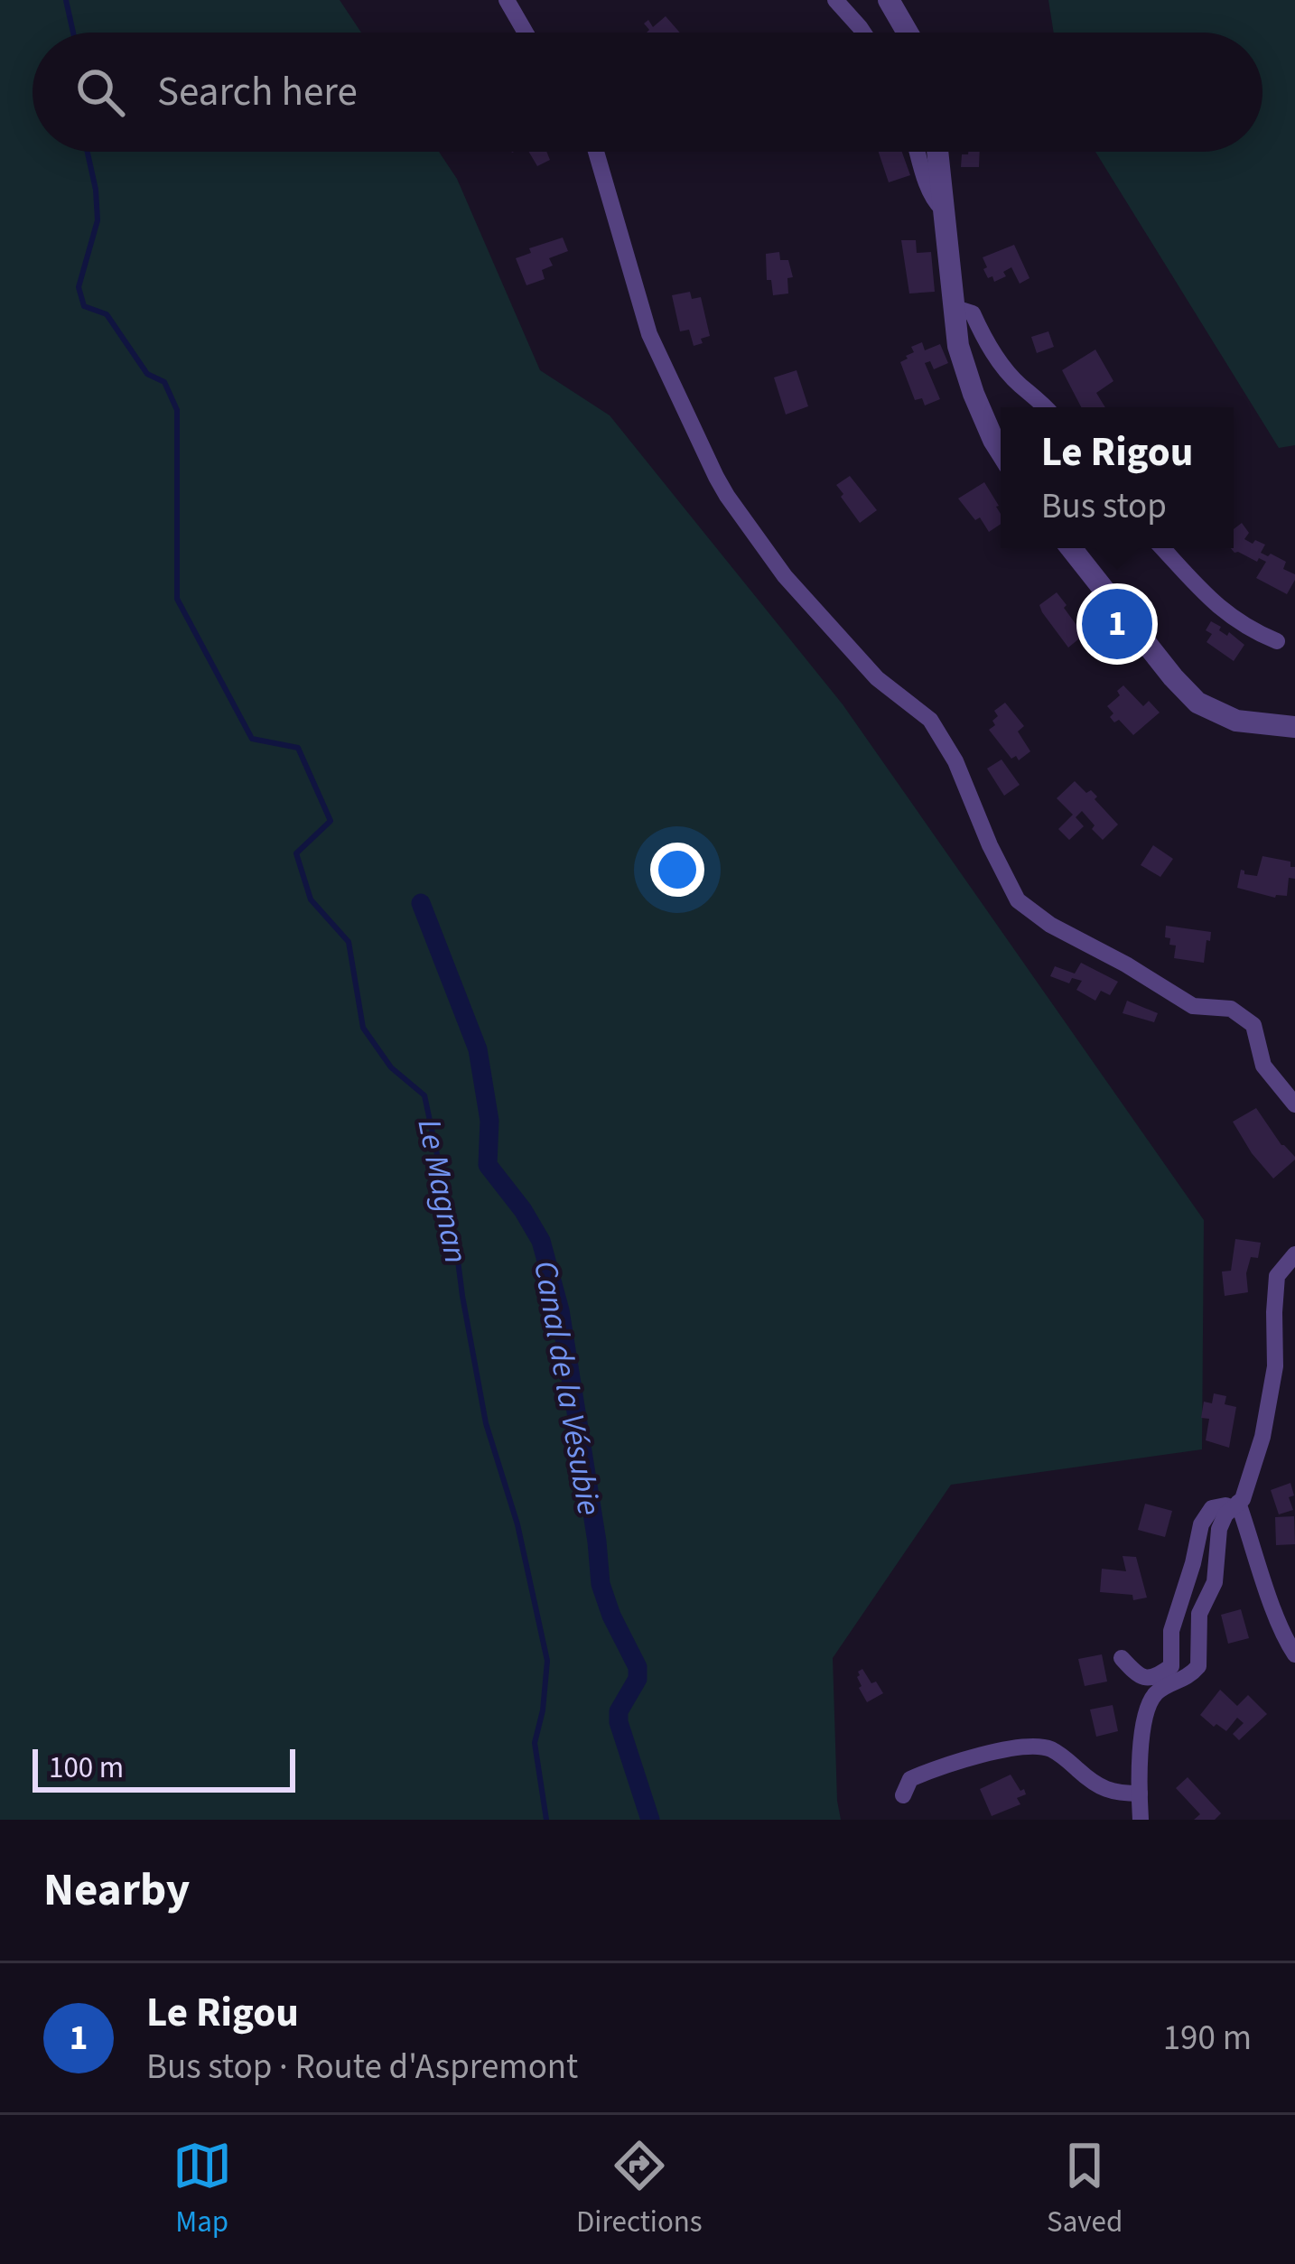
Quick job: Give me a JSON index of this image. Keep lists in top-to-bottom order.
{
  "water": ["Le Magnan", "Canal de la Vésubie"],
  "scale_bar": "100 m",
  "page": {
    "search": "Search here",
    "popup": ["Le Rigou", "Bus stop"],
    "pins": "1",
    "scale": "100 m",
    "heading": "Nearby",
    "list": [
      {
        "mark": "1",
        "name": "Le Rigou",
        "note": "Bus stop · Route d'Aspremont",
        "value": "190 m"
      }
    ],
    "nav": ["Map", "Directions", "Saved"]
  }
}
